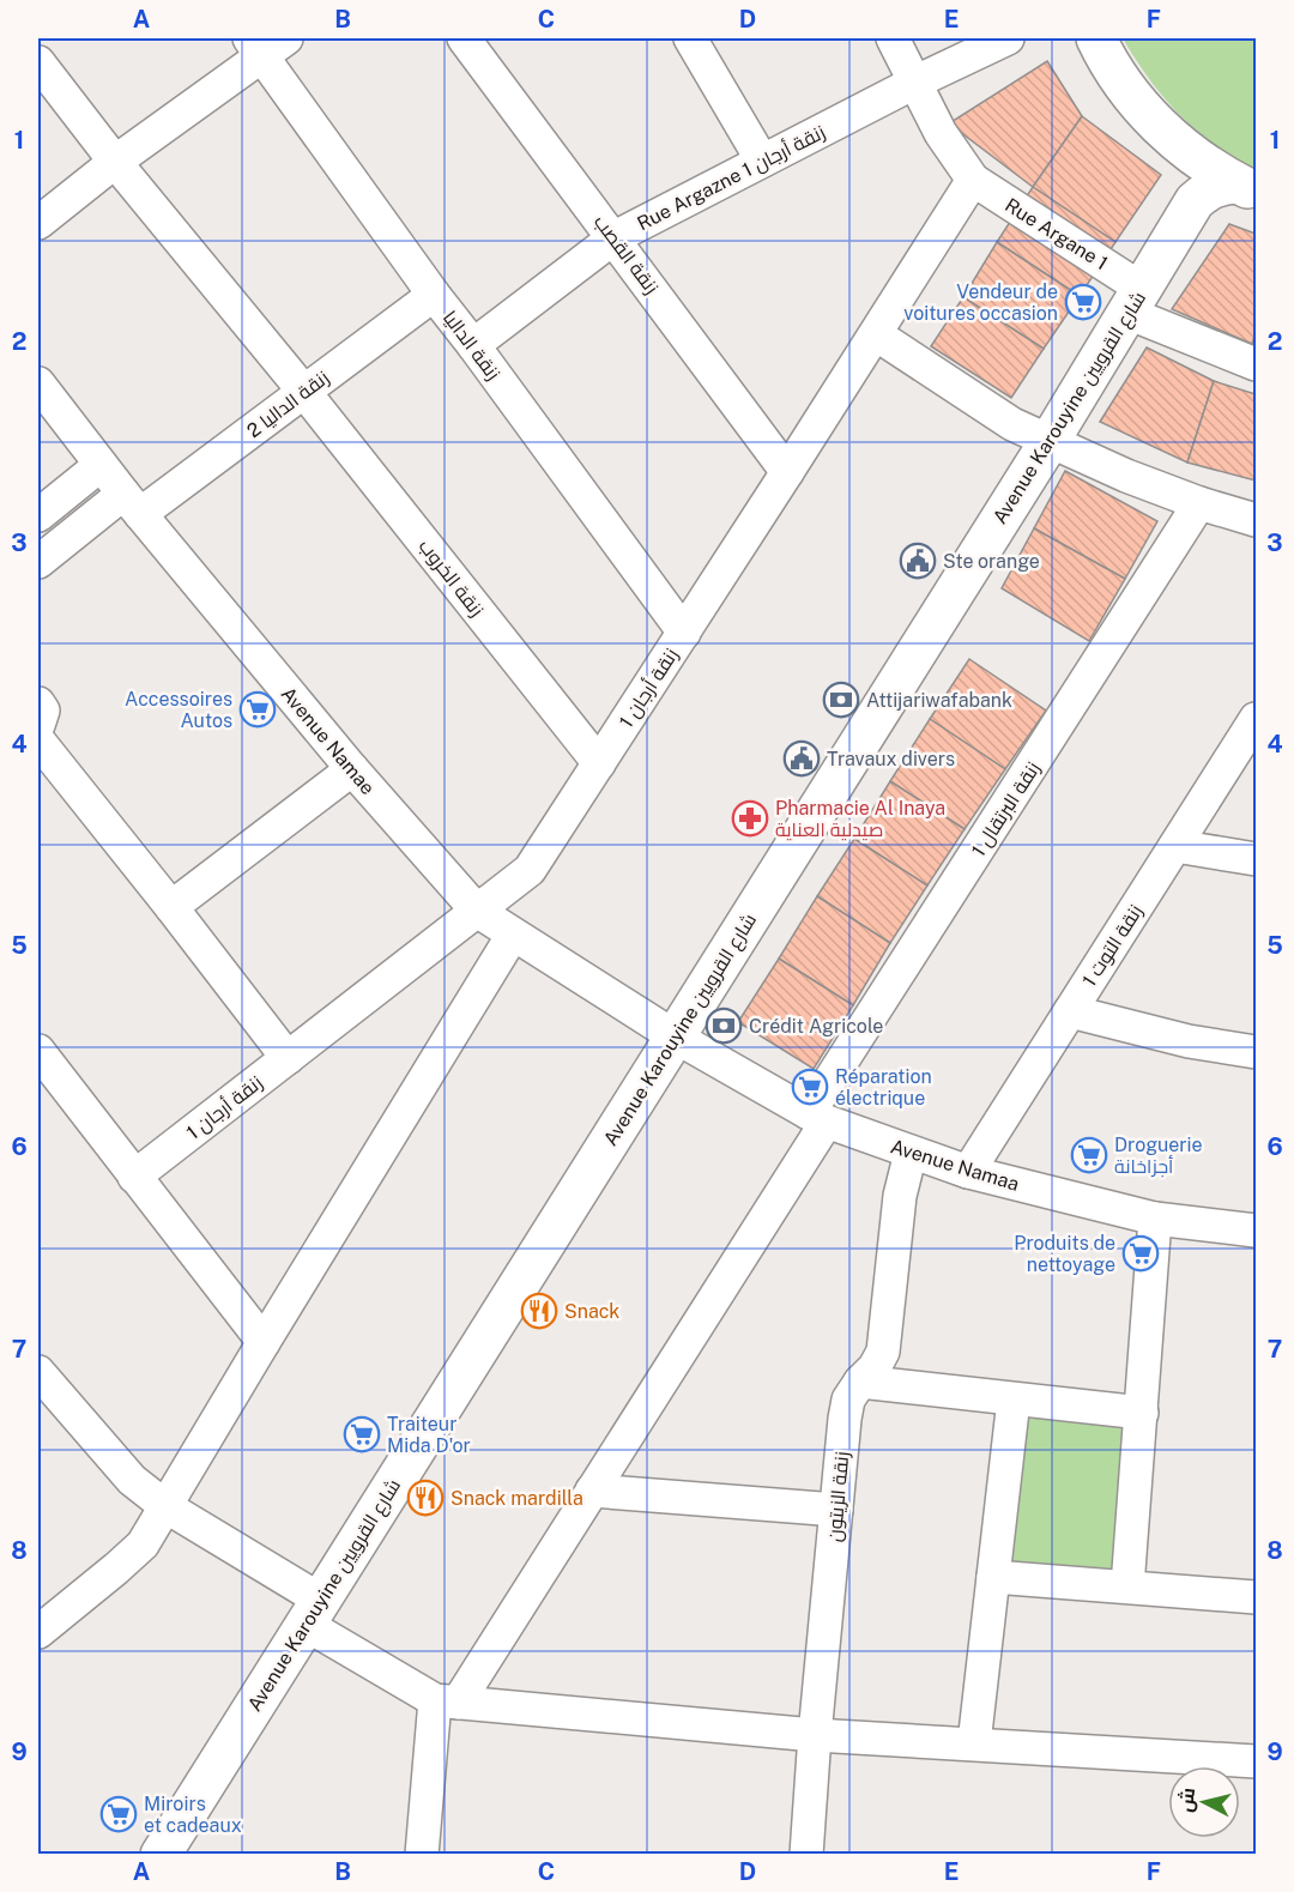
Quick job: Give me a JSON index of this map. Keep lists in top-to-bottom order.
{
  "streets": {
    "street": [
      "Rue Argazne 1 زنقة أرجان",
      "Rue Argane 1",
      "زنقة القصب",
      "زنقة الداليا",
      "زنقة الداليا 2",
      "Avenue Karouyine شارع القرويين",
      "زنقة الخروب",
      "زنقة أرجان 1",
      "Avenue Namae",
      "زنقة البرتقال 1",
      "زنقة التوت 1",
      "Avenue Namaa",
      "زنقة الزيتون"
    ]
  },
  "crossings": [
    ["Rue Argazne 1 زنقة أرجان", "زنقة القصب"],
    ["Rue Argazne 1 زنقة أرجان", "زنقة الداليا"],
    ["Rue Argane 1", "Avenue Karouyine شارع القرويين"],
    ["Rue Argane 1", "زنقة أرجان 1"],
    ["زنقة القصب", "زنقة أرجان 1"],
    ["زنقة الداليا", "زنقة الداليا 2"],
    ["زنقة الداليا", "زنقة أرجان 1"],
    ["زنقة الداليا 2", "زنقة الخروب"],
    ["زنقة الداليا 2", "Avenue Namae"],
    ["Avenue Karouyine شارع القرويين", "Avenue Namae"],
    ["Avenue Karouyine شارع القرويين", "Avenue Namaa"],
    ["زنقة الخروب", "زنقة أرجان 1"],
    ["زنقة أرجان 1", "Avenue Namae"],
    ["Avenue Namae", "Avenue Namaa"],
    ["زنقة البرتقال 1", "Avenue Namaa"],
    ["زنقة التوت 1", "Avenue Namaa"],
    ["Avenue Namaa", "زنقة الزيتون"]
  ],
  "places": {
    "supermarket": [
      "Vendeur de voitures occasion",
      "Accessoires Autos",
      "Réparation électrique",
      "Droguerie أجزاخانة",
      "Produits de nettoyage",
      "Traiteur Mida D'or",
      "Miroirs et cadeaux"
    ],
    "public building": ["Ste orange", "Travaux divers"],
    "bank": ["Attijariwafabank", "Crédit Agricole"],
    "pharmacy": ["Pharmacie Al Inaya صيدلية العناية"],
    "restaurant": ["Snack", "Snack mardilla"]
  },
  "north": "left",
  "grid": {
    "columns": [
      "A",
      "B",
      "C",
      "D",
      "E",
      "F"
    ],
    "rows": [
      "1",
      "2",
      "3",
      "4",
      "5",
      "6",
      "7",
      "8",
      "9"
    ]
  }
}
